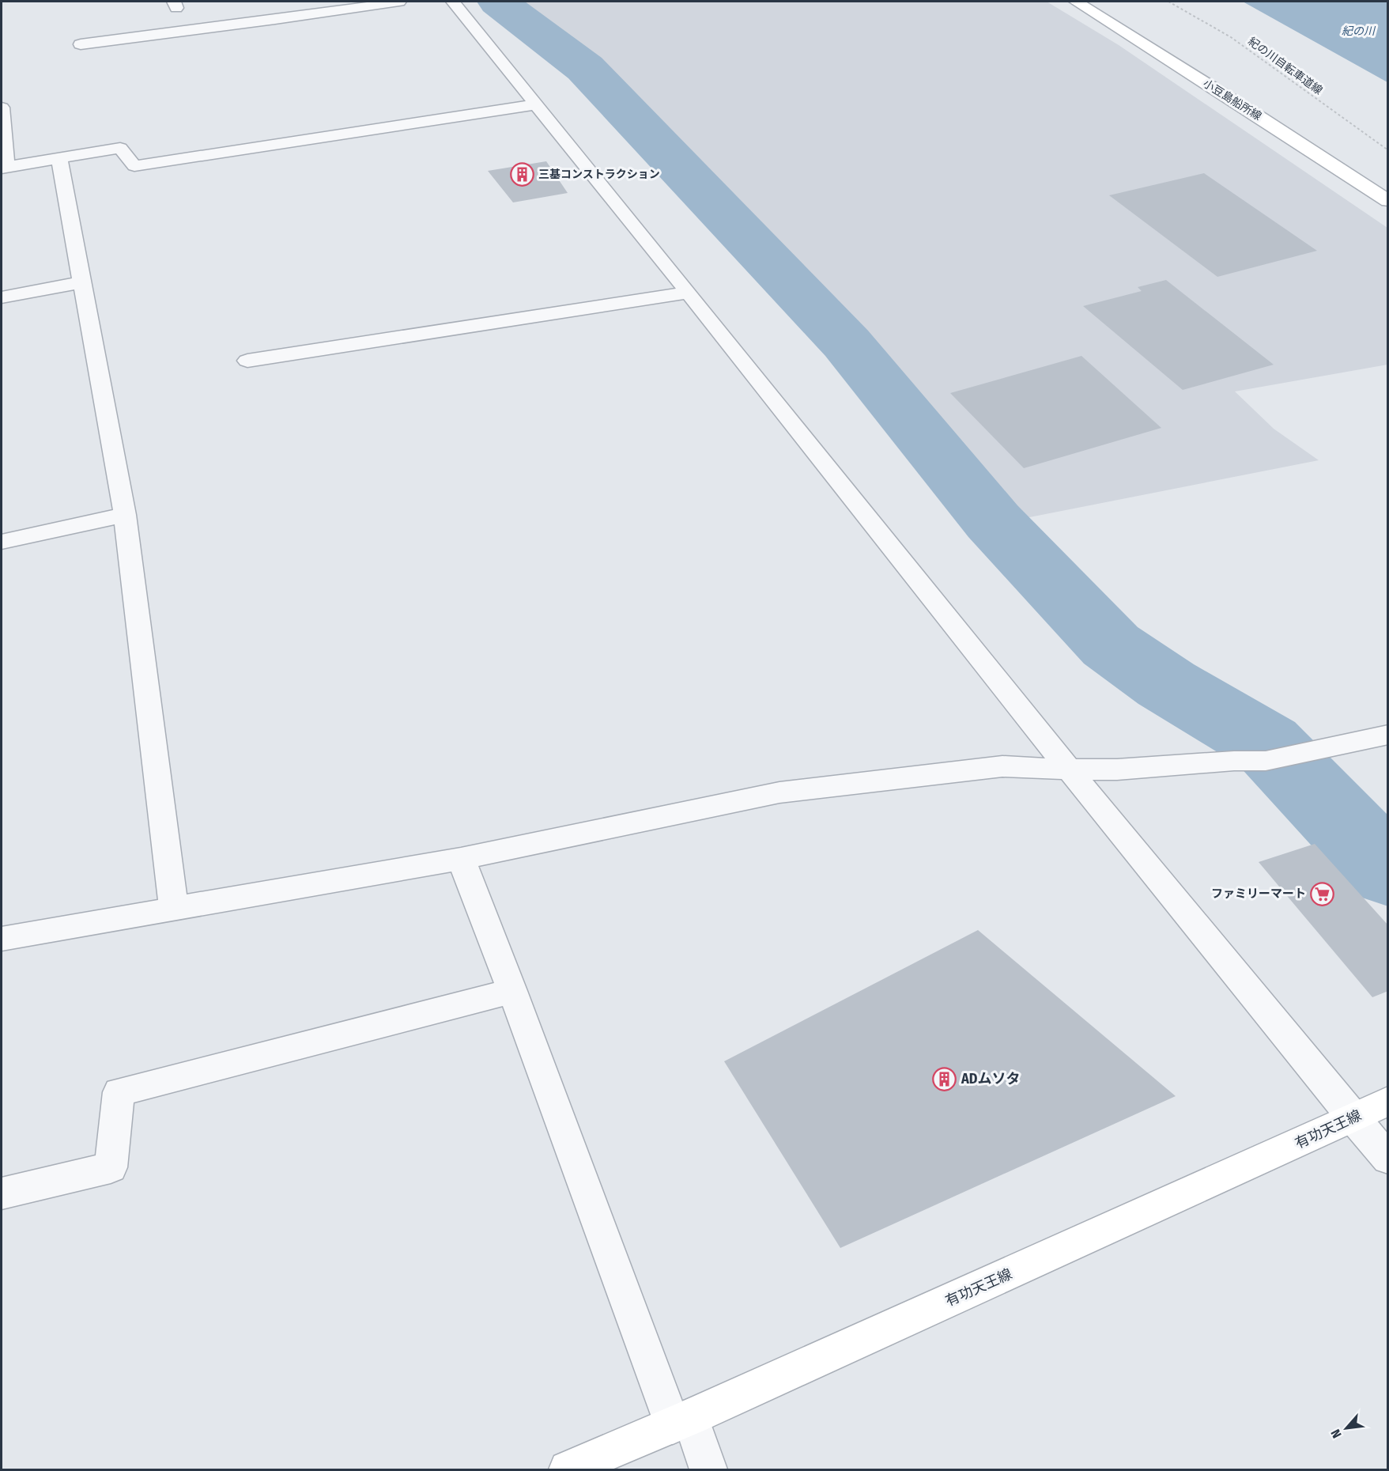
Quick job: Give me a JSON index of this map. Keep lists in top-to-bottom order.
{
  "streets": {
    "main road": ["小豆島船所線", "有功天王線"],
    "path": ["紀の川自転車道線"]
  },
  "water": ["紀の川"],
  "places": {
    "building": ["三基コンストラクション", "ADムソタ"],
    "supermarket": ["ファミリーマート"]
  },
  "north": "bottom left"
}
